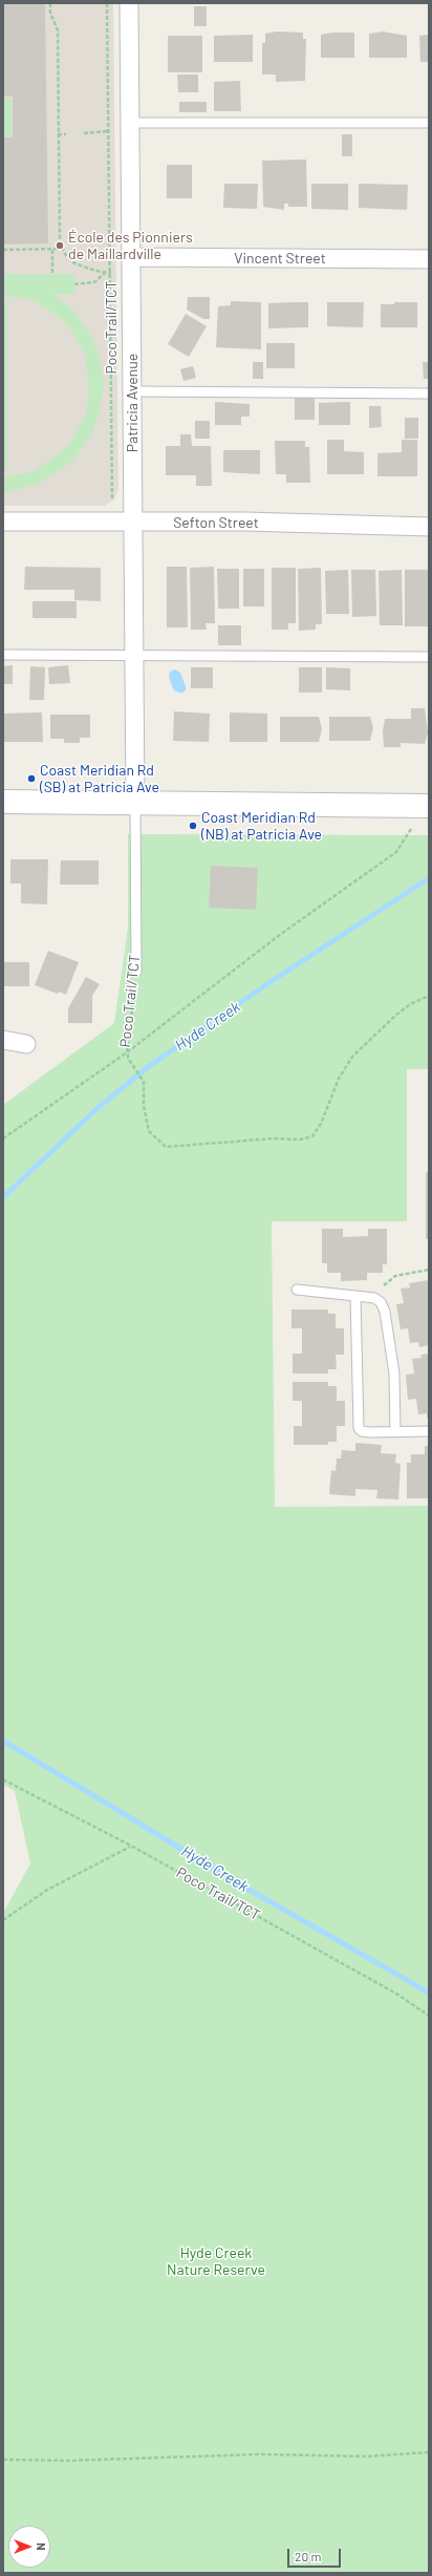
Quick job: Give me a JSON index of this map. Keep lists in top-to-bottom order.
{
  "streets": {
    "street": ["Vincent Street", "Patricia Avenue", "Sefton Street"],
    "lane": ["Poco Trail/TCT"]
  },
  "crossings": [
    ["Vincent Street", "Patricia Avenue"],
    ["Poco Trail/TCT", "Patricia Avenue"],
    ["Patricia Avenue", "Sefton Street"]
  ],
  "water": ["Hyde Creek"],
  "parks": ["Hyde Creek Nature Reserve"],
  "places": ["École des Pionniers de Maillardville", "Coast Meridian Rd (SB) at Patricia Ave", "Coast Meridian Rd (NB) at Patricia Ave"],
  "scale_bar": "20 m",
  "north": "right"
}
